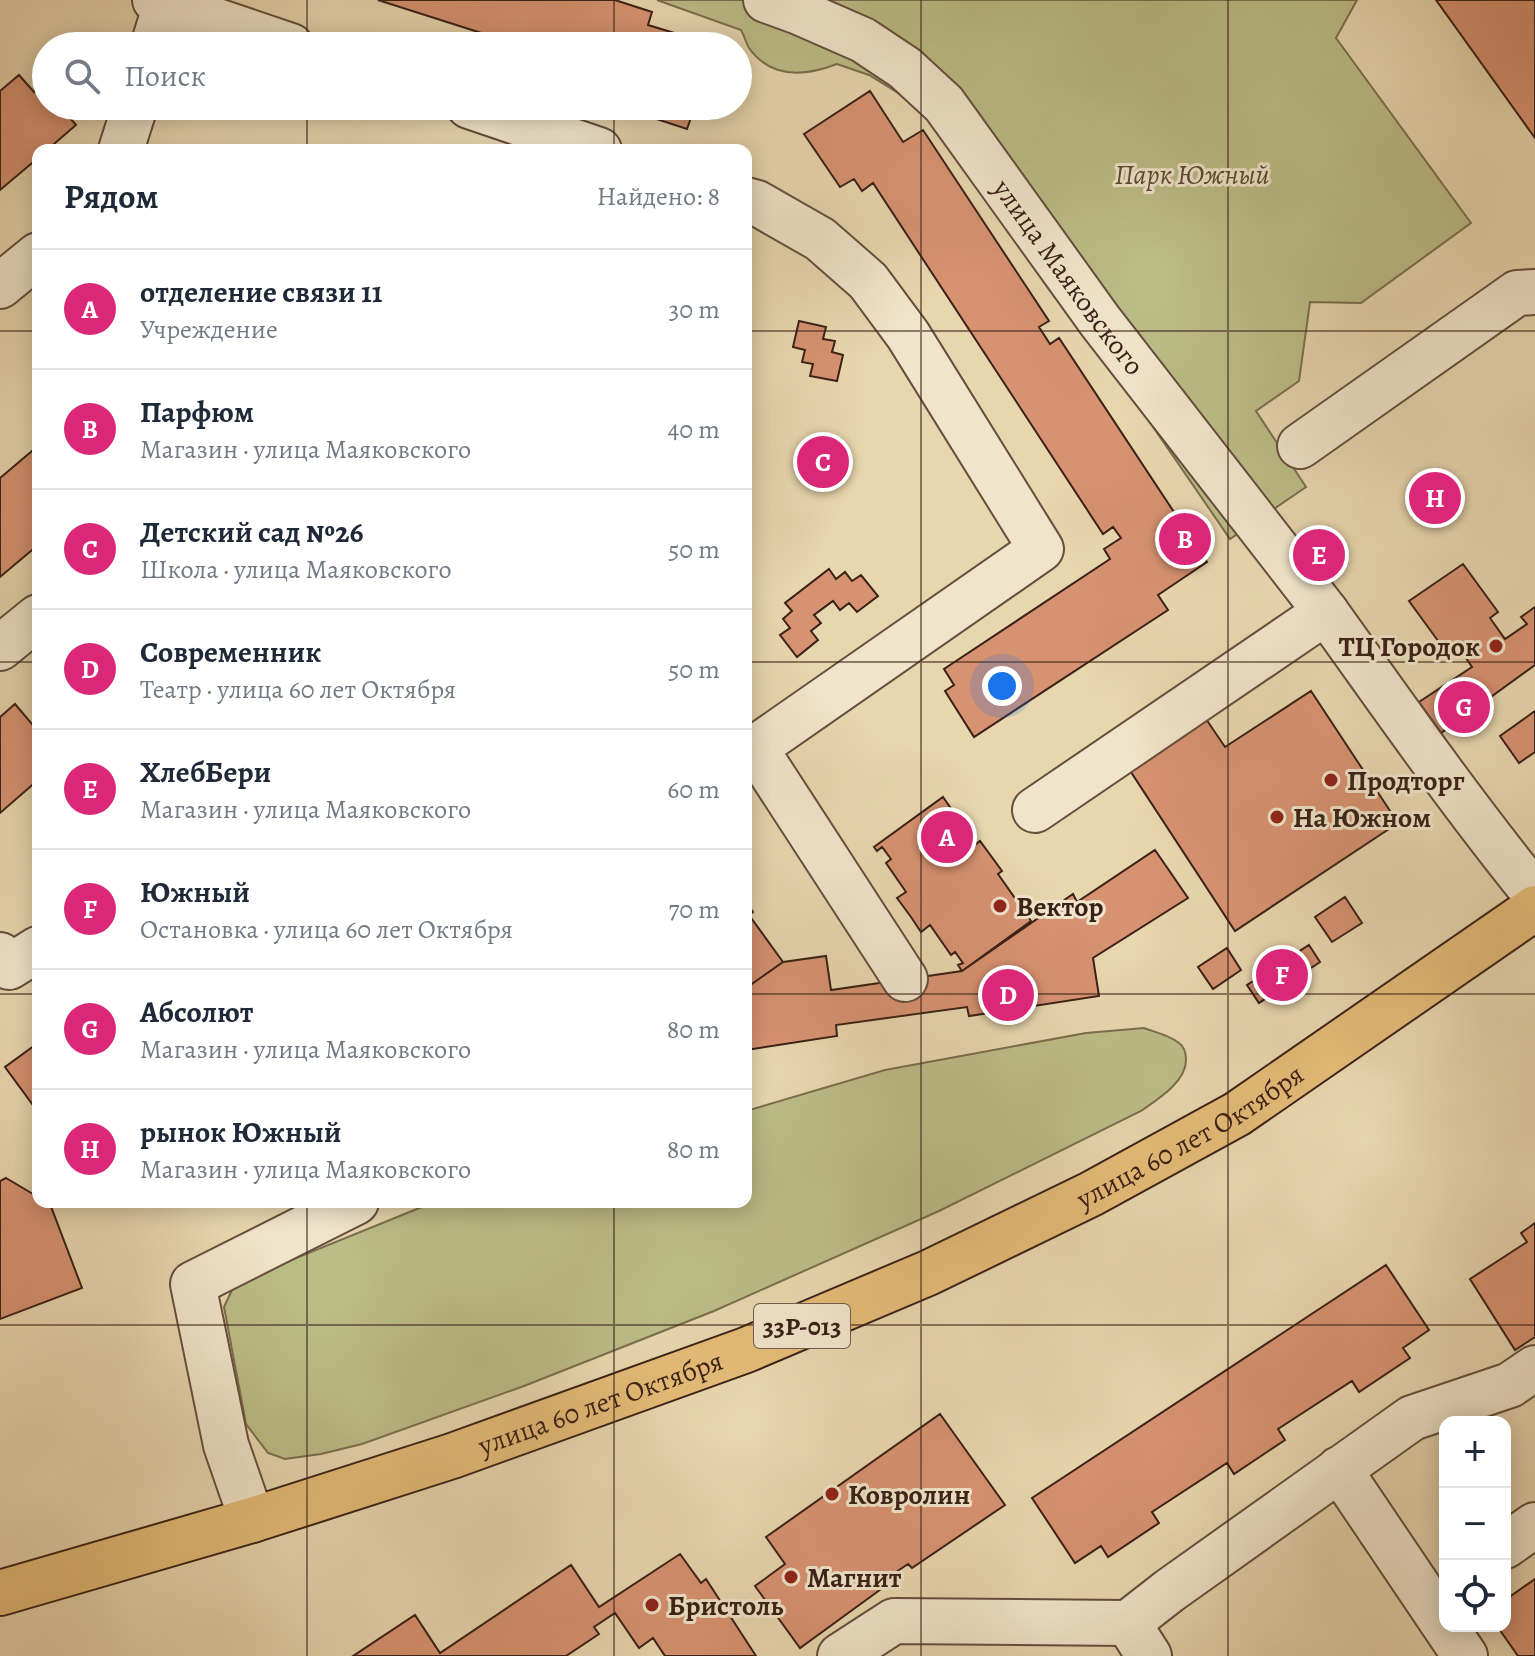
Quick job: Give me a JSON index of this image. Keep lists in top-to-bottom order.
{
  "streets": {
    "main road": ["улица 60 лет Октября", "33Р-013"],
    "street": ["улица Маяковского"]
  },
  "parks": ["Парк Южный"],
  "places": [
    "ТЦ Городок",
    "Продторг",
    "На Южном",
    "Вектор",
    "Ковролин",
    "Магнит",
    "Бристоль"
  ],
  "page": {
    "search": "Поиск",
    "heading": ["Рядом", "Найдено: 8"],
    "list": [
      {
        "mark": "A",
        "name": "отделение связи 11",
        "note": "Учреждение",
        "value": "30 m"
      },
      {
        "mark": "B",
        "name": "Парфюм",
        "note": "Магазин · улица Маяковского",
        "value": "40 m"
      },
      {
        "mark": "C",
        "name": "Детский сад №26",
        "note": "Школа · улица Маяковского",
        "value": "50 m"
      },
      {
        "mark": "D",
        "name": "Современник",
        "note": "Театр · улица 60 лет Октября",
        "value": "50 m"
      },
      {
        "mark": "E",
        "name": "ХлебБери",
        "note": "Магазин · улица Маяковского",
        "value": "60 m"
      },
      {
        "mark": "F",
        "name": "Южный",
        "note": "Остановка · улица 60 лет Октября",
        "value": "70 m"
      },
      {
        "mark": "G",
        "name": "Абсолют",
        "note": "Магазин · улица Маяковского",
        "value": "80 m"
      },
      {
        "mark": "H",
        "name": "рынок Южный",
        "note": "Магазин · улица Маяковского",
        "value": "80 m"
      }
    ],
    "pins": [
      "C",
      "H",
      "B",
      "E",
      "G",
      "A",
      "F",
      "D"
    ],
    "map_buttons": ["+", "−"]
  }
}
